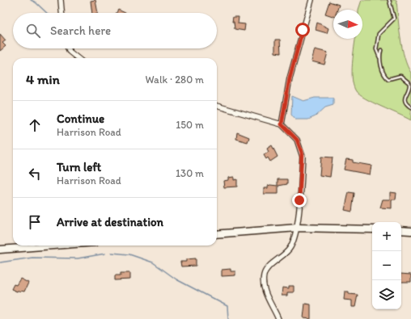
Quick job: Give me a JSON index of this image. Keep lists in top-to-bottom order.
{
  "north": "right",
  "page": {
    "search": "Search here",
    "heading": ["4 min", "Walk · 280 m"],
    "list": [
      ["Continue", "Harrison Road", "150 m"],
      ["Turn left", "Harrison Road", "130 m"],
      "Arrive at destination"
    ],
    "map_buttons": ["+", "−"]
  }
}
